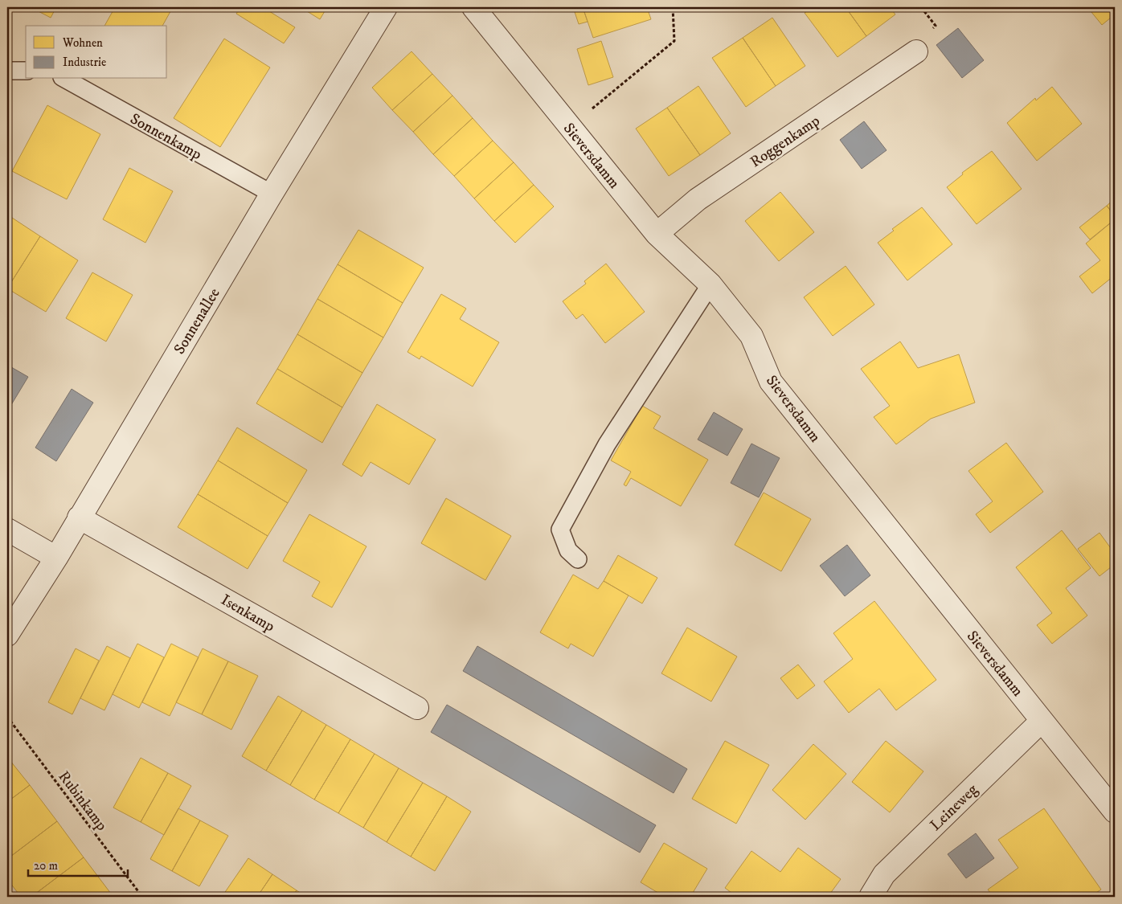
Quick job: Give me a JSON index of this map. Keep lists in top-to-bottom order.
{
  "streets": {
    "street": [
      "Roggenkamp",
      "Sieversdamm",
      "Sonnenallee",
      "Isenkamp",
      "Leineweg"
    ],
    "lane": ["Sonnenkamp"],
    "path": ["Rubinkamp"]
  },
  "crossings": [
    ["Sonnenkamp", "Sonnenallee"],
    ["Roggenkamp", "Sieversdamm"],
    ["Sieversdamm", "Leineweg"],
    ["Sonnenallee", "Isenkamp"]
  ],
  "legend": ["Wohnen", "Industrie"],
  "scale_bar": "20 m"
}
